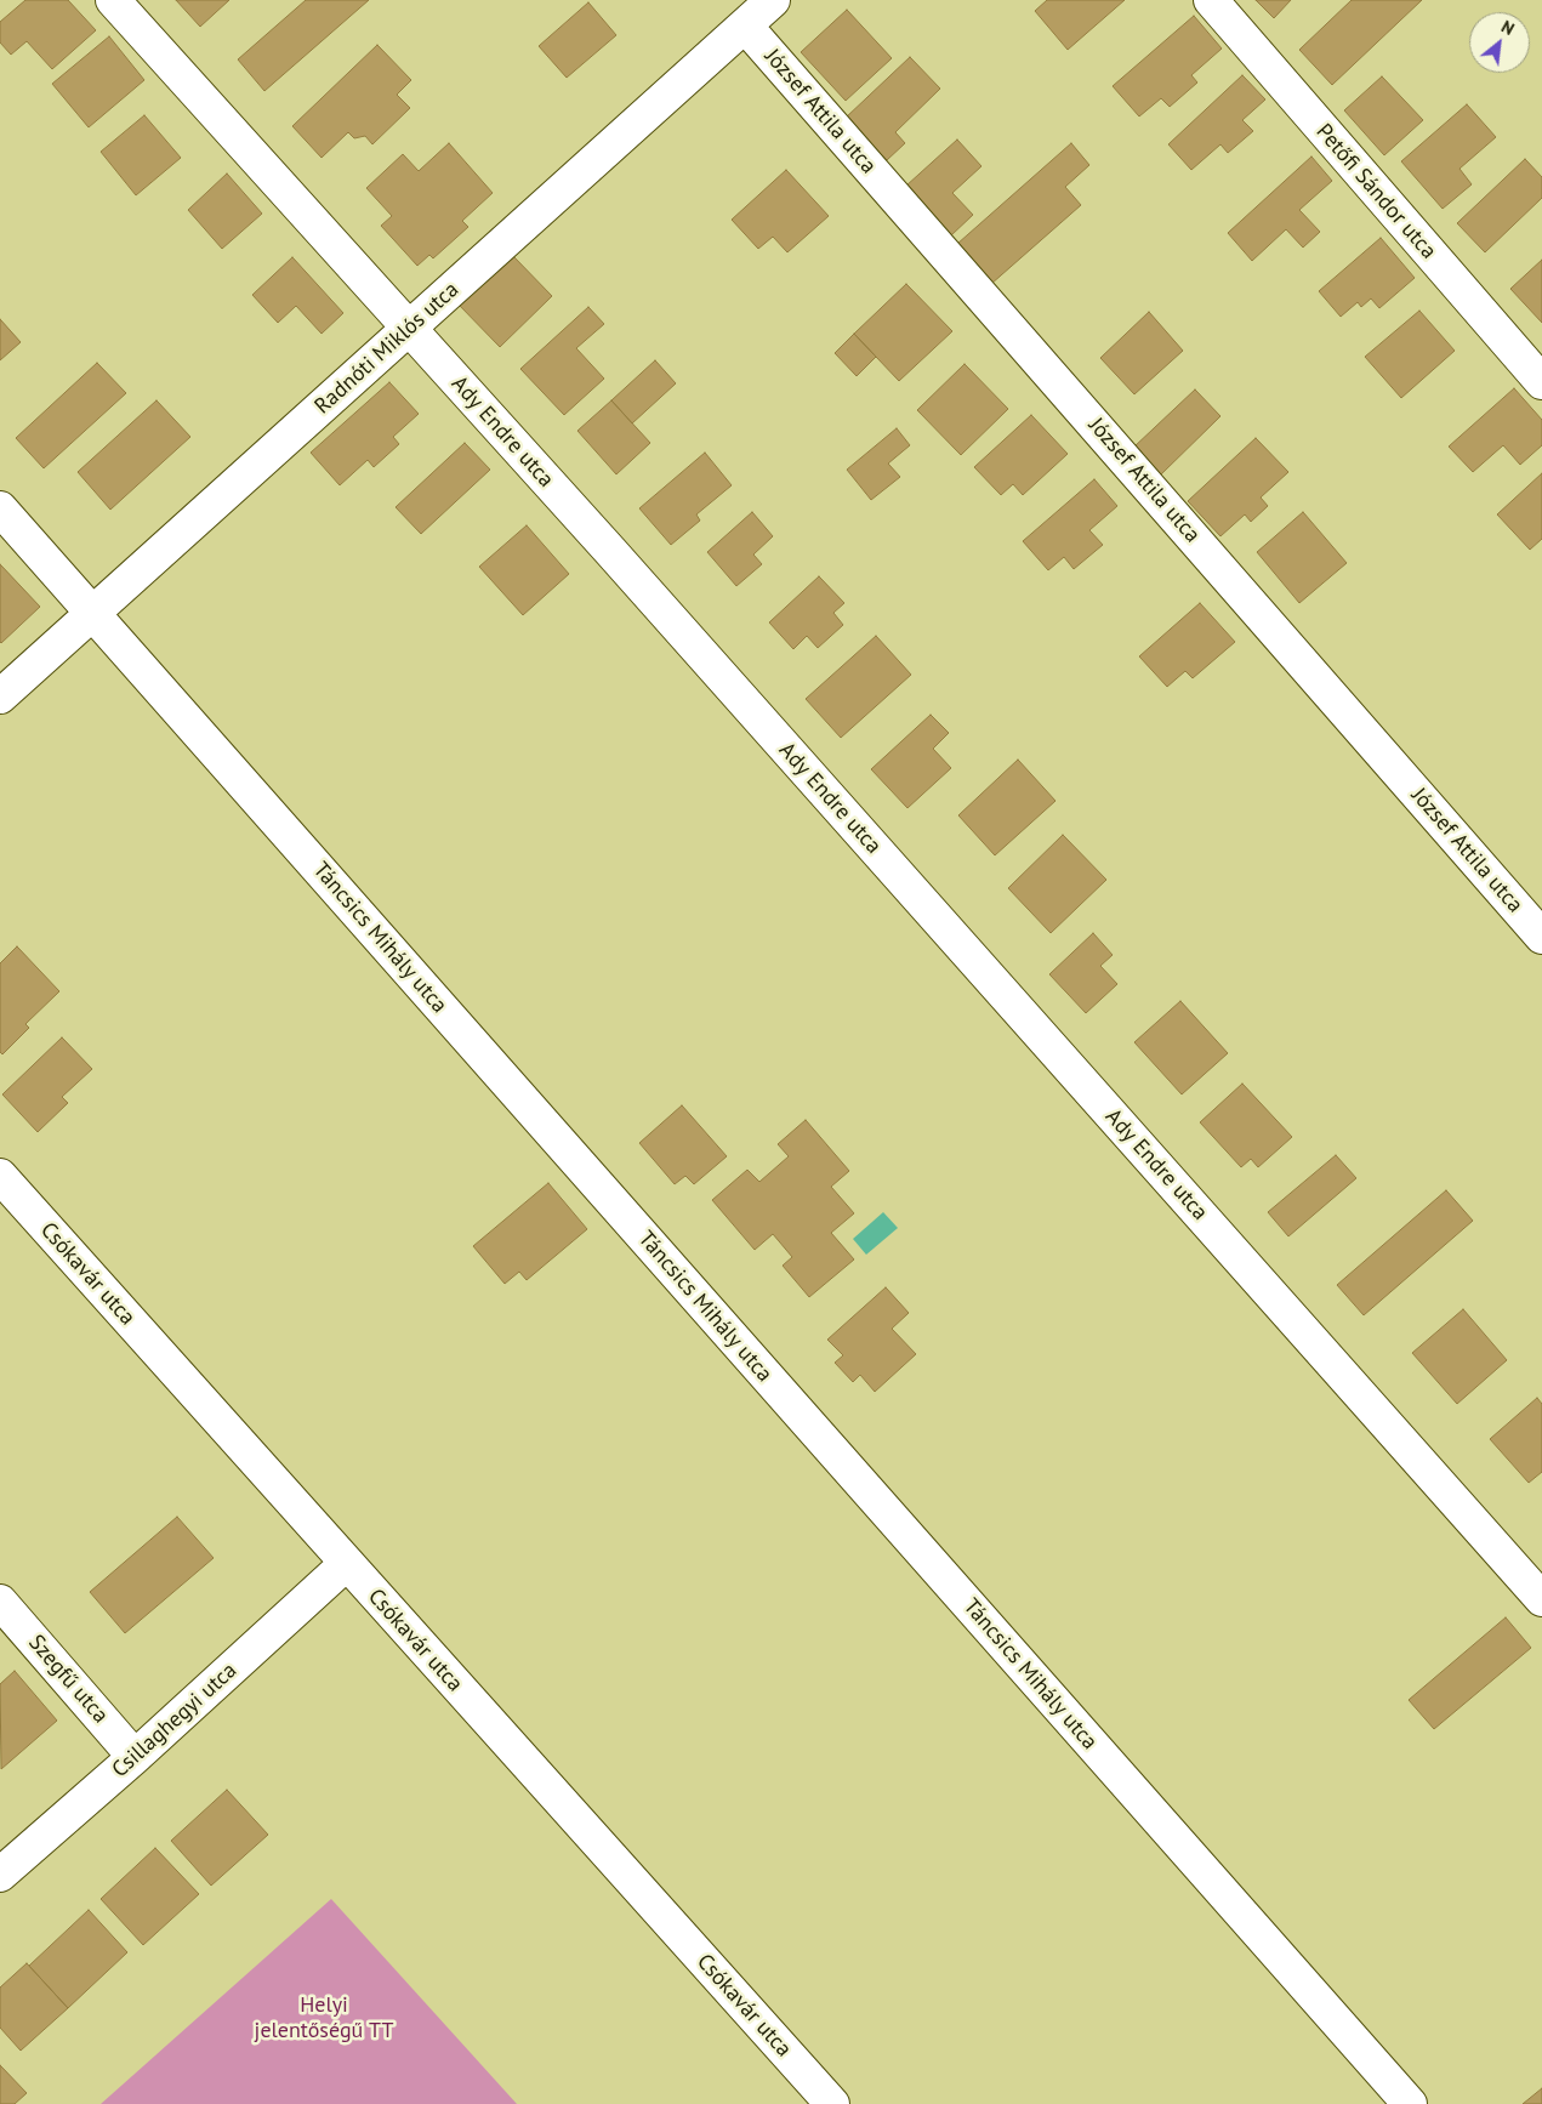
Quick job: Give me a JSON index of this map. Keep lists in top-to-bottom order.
{
  "streets": {
    "street": [
      "József Attila utca",
      "Petőfi Sándor utca",
      "Radnóti Miklós utca",
      "Ady Endre utca",
      "Táncsics Mihály utca",
      "Csókavár utca",
      "Szegfű utca",
      "Csillaghegyi utca"
    ]
  },
  "crossings": [
    ["József Attila utca", "Radnóti Miklós utca"],
    ["Radnóti Miklós utca", "Ady Endre utca"],
    ["Radnóti Miklós utca", "Táncsics Mihály utca"],
    ["Csókavár utca", "Csillaghegyi utca"],
    ["Szegfű utca", "Csillaghegyi utca"]
  ],
  "parks": ["Helyi jelentőségű TT"],
  "north": "top right"
}
